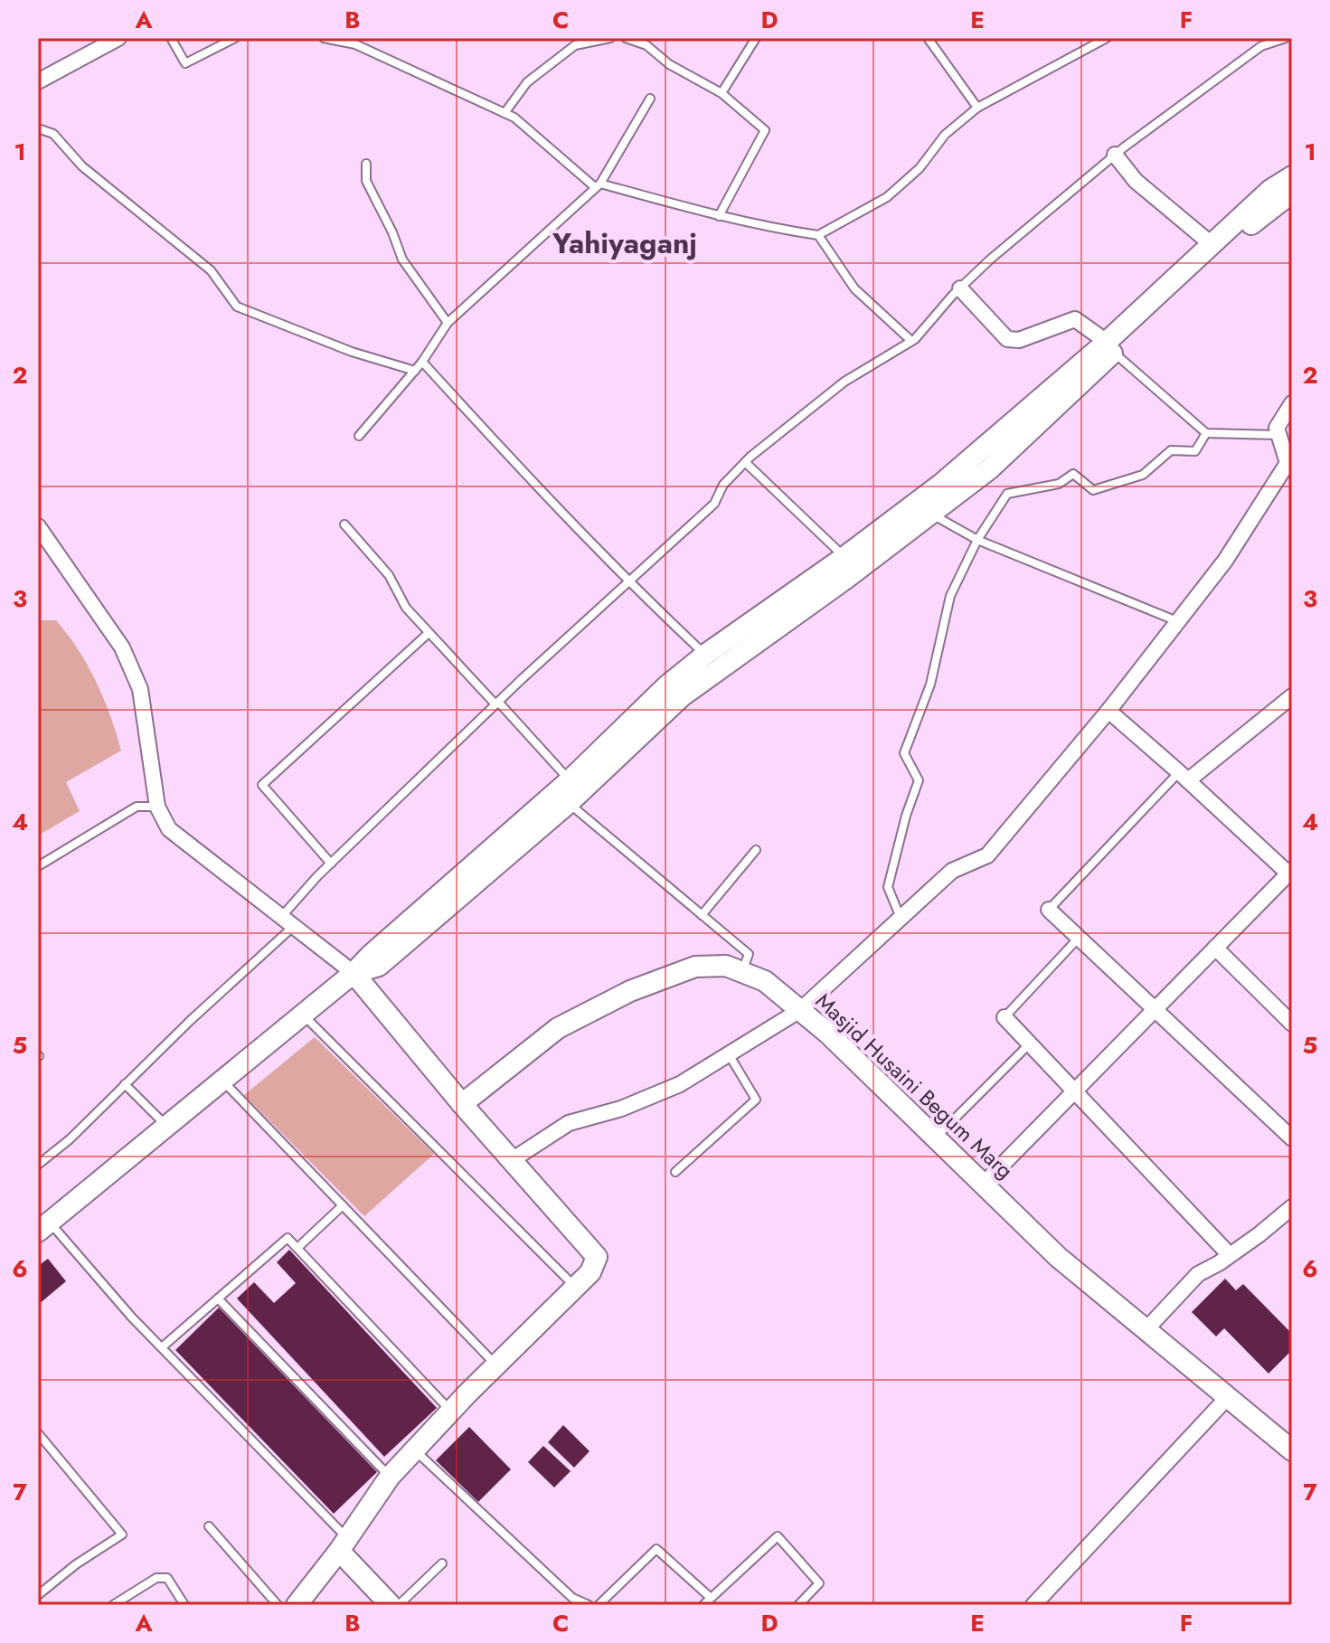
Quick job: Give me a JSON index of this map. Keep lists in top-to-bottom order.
{
  "streets": {
    "street": ["Masjid Husaini Begum Marg"]
  },
  "districts": ["Yahiyaganj"],
  "grid": {
    "columns": [
      "A",
      "B",
      "C",
      "D",
      "E",
      "F"
    ],
    "rows": [
      "1",
      "2",
      "3",
      "4",
      "5",
      "6",
      "7"
    ]
  }
}
